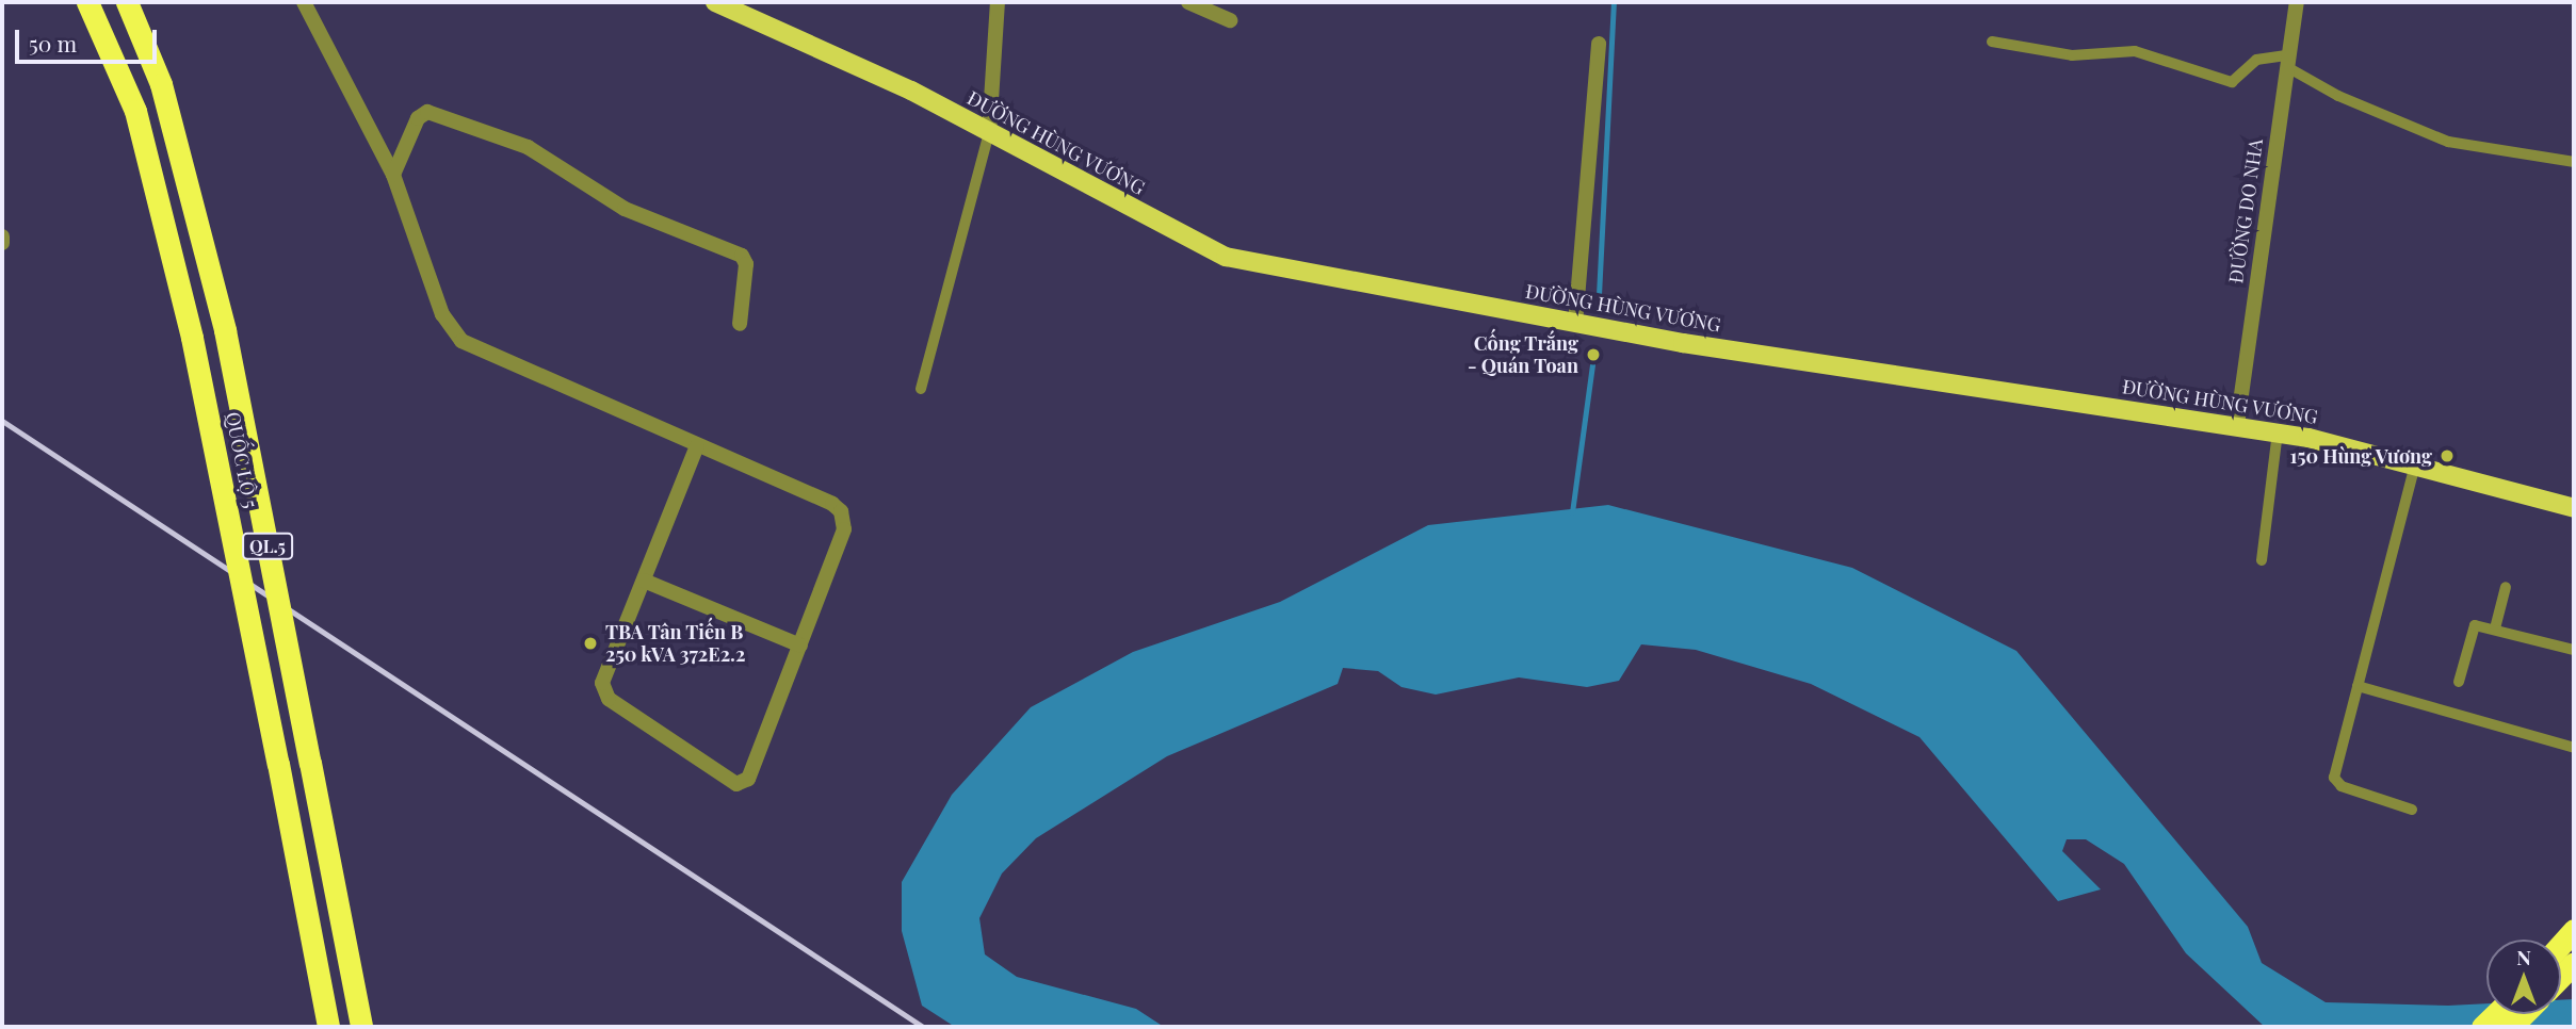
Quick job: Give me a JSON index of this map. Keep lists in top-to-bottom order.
{
  "streets": {
    "highway": ["QUỐC LỘ 5", "QL.5"],
    "main road": ["ĐƯỜNG HÙNG VƯƠNG"],
    "street": ["ĐƯỜNG DO NHA"]
  },
  "crossings": [
    ["ĐƯỜNG HÙNG VƯƠNG", "ĐƯỜNG DO NHA"]
  ],
  "places": ["Cống Trắng - Quán Toan", "150 Hùng Vương", "TBA Tân Tiến B 250 kVA 372E2.2"],
  "scale_bar": "50 m",
  "north": "top"
}
